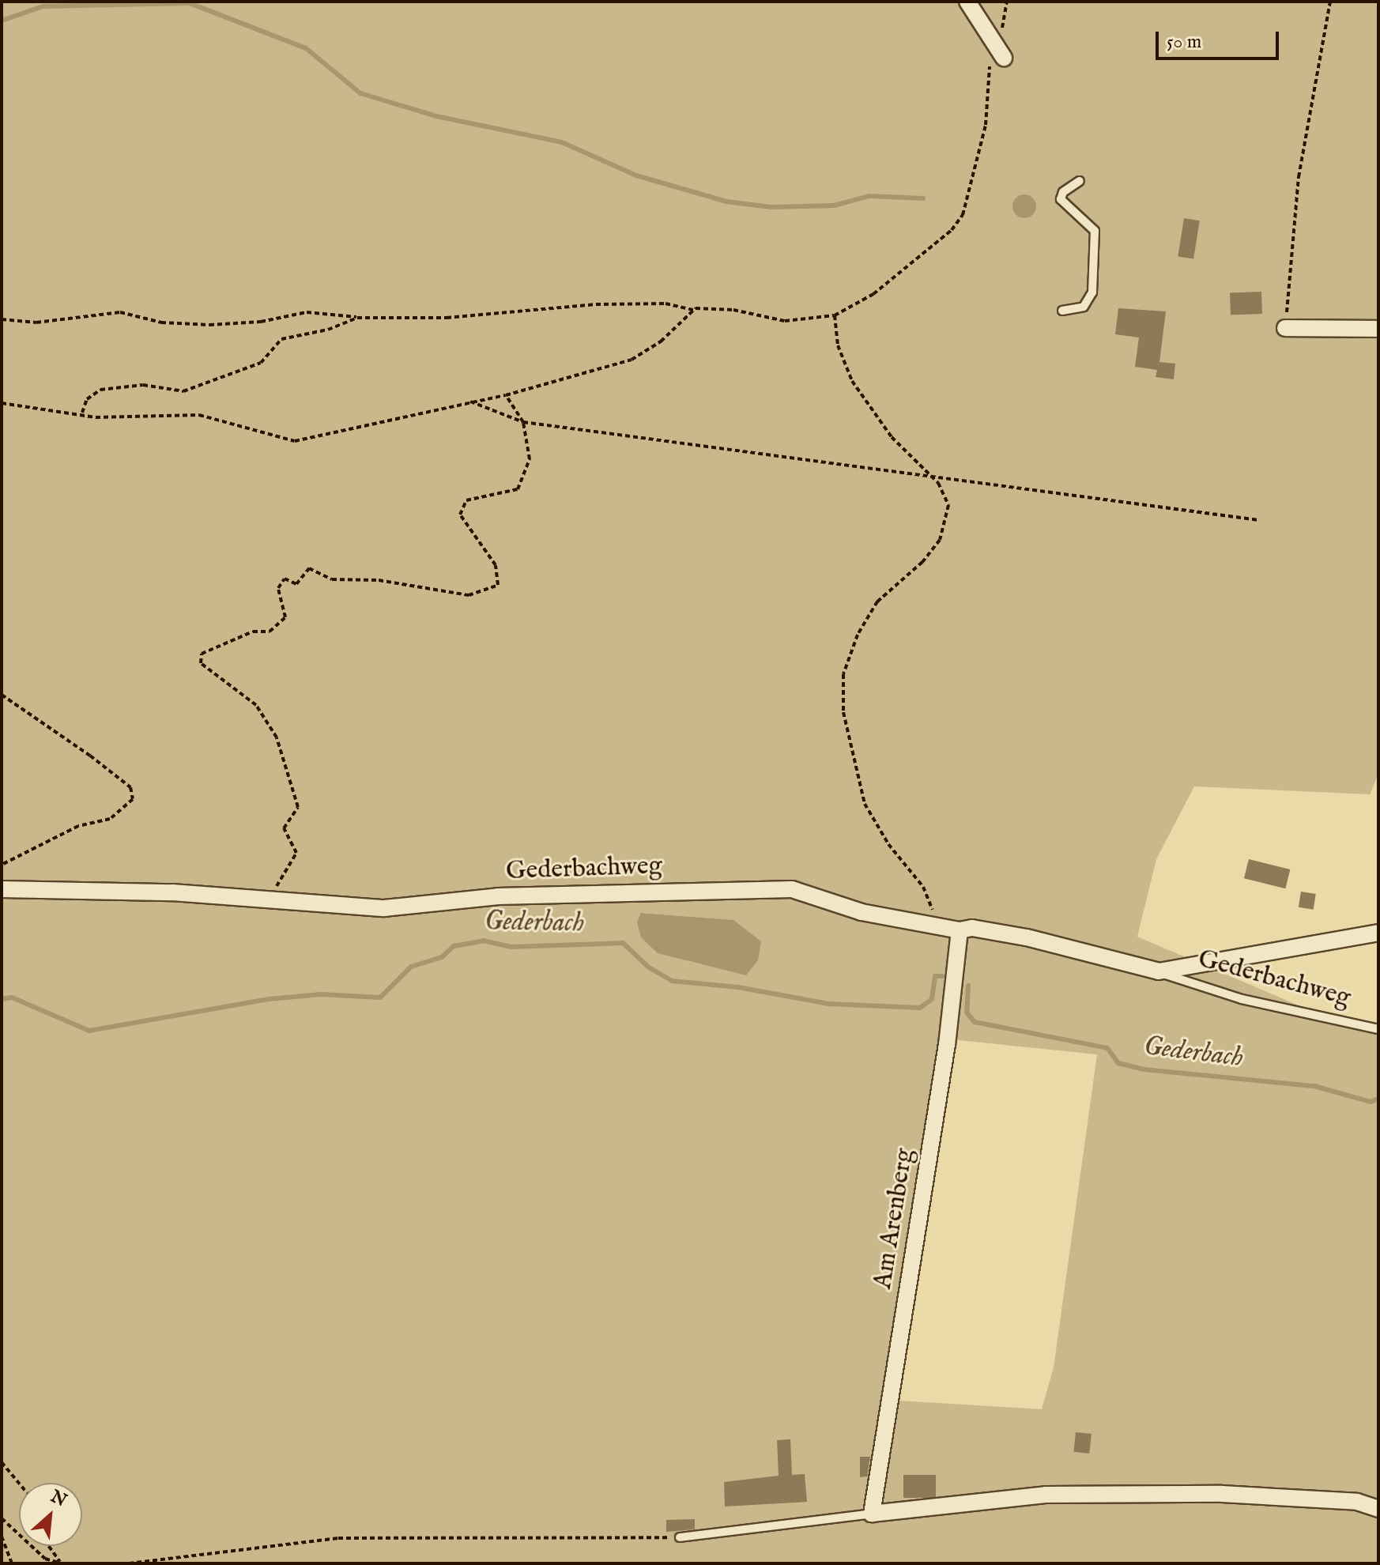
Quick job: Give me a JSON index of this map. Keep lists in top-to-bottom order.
{
  "streets": {
    "street": ["Gederbachweg", "Am Arenberg"]
  },
  "crossings": [
    ["Gederbachweg", "Am Arenberg"]
  ],
  "water": ["Gederbach"],
  "scale_bar": "50 m",
  "north": "top right"
}
